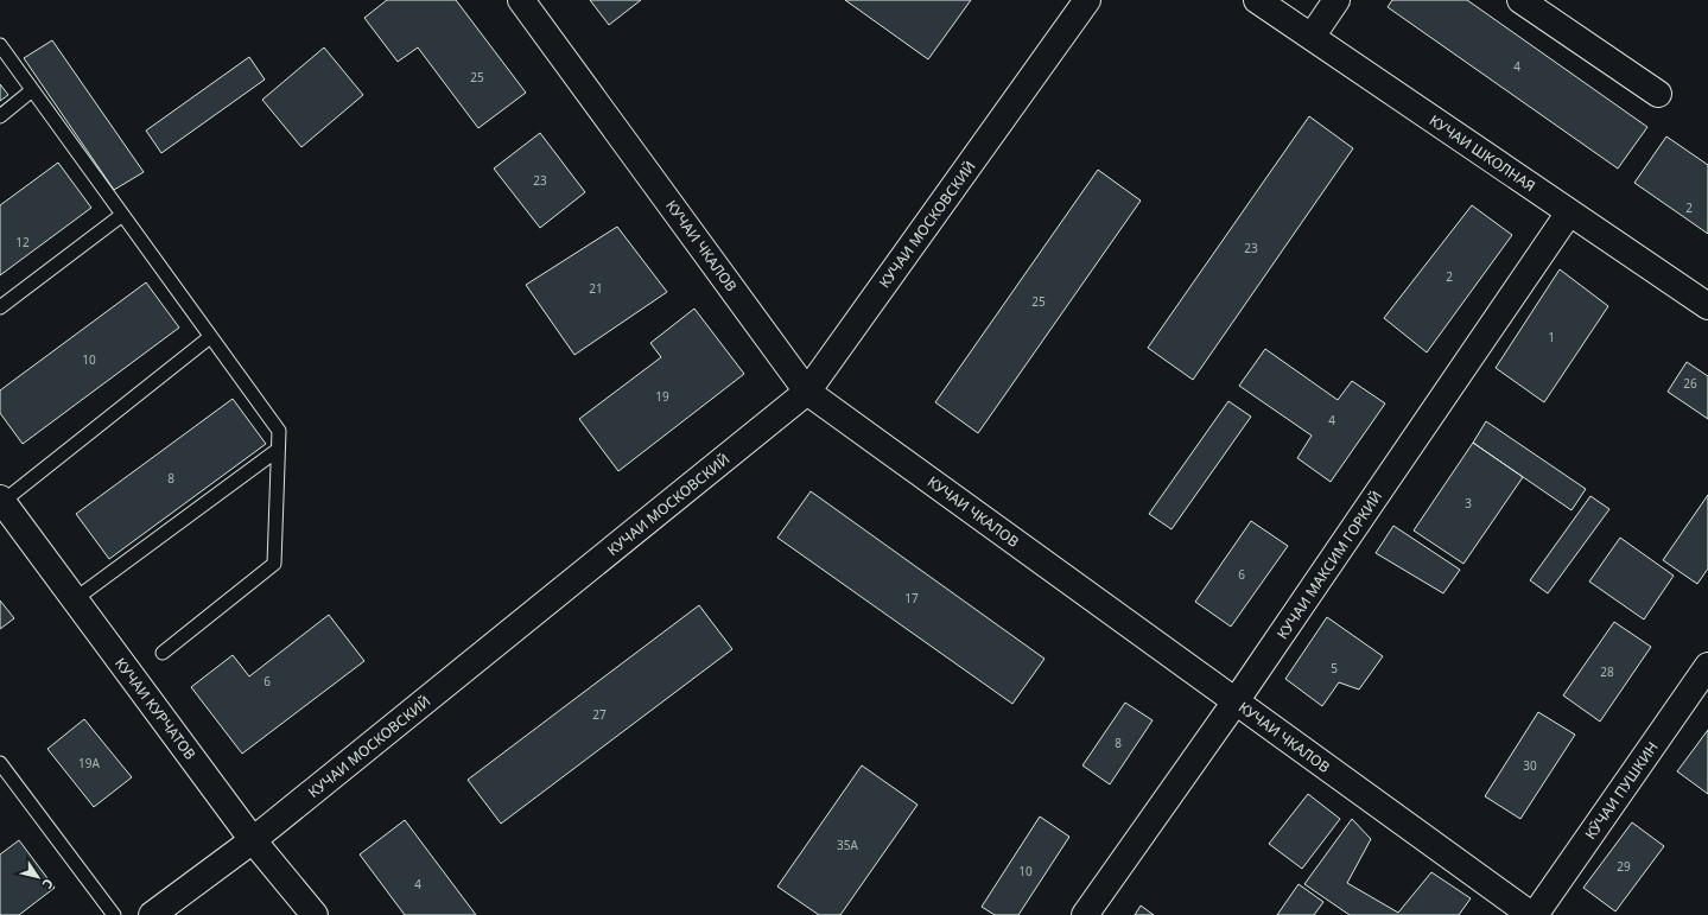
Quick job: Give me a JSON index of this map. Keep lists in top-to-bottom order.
{
  "streets": {
    "street": [
      "КУЧАИ ШКОЛНАЯ",
      "КУЧАИ МОСКОВСКИЙ",
      "КУЧАИ ЧКАЛОВ",
      "КУЧАИ МАКСИМ ГОРКИЙ",
      "КУЧАИ КУРЧАТОВ",
      "КӮЧАИ ПУШКИН"
    ]
  },
  "crossings": [
    ["КУЧАИ ШКОЛНАЯ", "КУЧАИ МАКСИМ ГОРКИЙ"],
    ["КУЧАИ МОСКОВСКИЙ", "КУЧАИ ЧКАЛОВ"],
    ["КУЧАИ МОСКОВСКИЙ", "КУЧАИ КУРЧАТОВ"],
    ["КУЧАИ ЧКАЛОВ", "КУЧАИ МАКСИМ ГОРКИЙ"],
    ["КУЧАИ ЧКАЛОВ", "КӮЧАИ ПУШКИН"]
  ],
  "house_numbers": [
    "4",
    "25",
    "23",
    "2",
    "12",
    "23",
    "2",
    "21",
    "25",
    "1",
    "10",
    "26",
    "19",
    "4",
    "8",
    "3",
    "6",
    "17",
    "5",
    "28",
    "6",
    "27",
    "8",
    "19А",
    "30",
    "35А",
    "29",
    "10",
    "4"
  ],
  "north": "bottom right"
}
